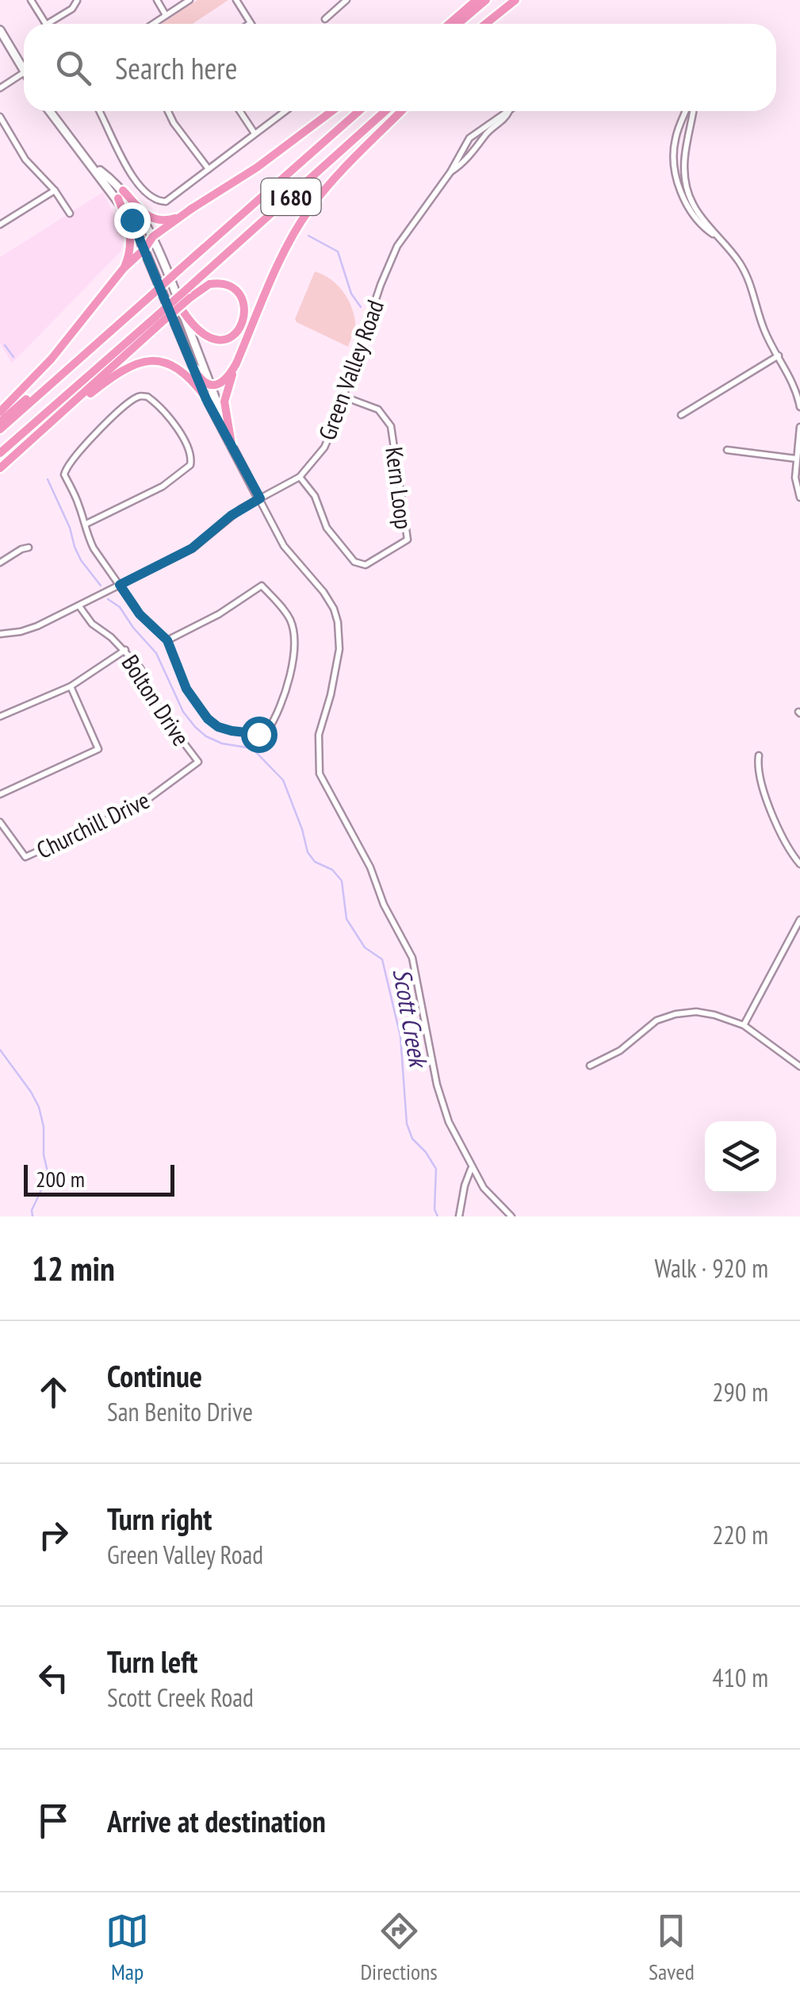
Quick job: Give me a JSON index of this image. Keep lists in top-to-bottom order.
{
  "streets": {
    "highway": ["I 680"],
    "street": [
      "Green Valley Road",
      "Kern Loop",
      "Bolton Drive",
      "Churchill Drive"
    ]
  },
  "crossings": [
    ["Green Valley Road", "Kern Loop"],
    ["Green Valley Road", "Bolton Drive"],
    ["Bolton Drive", "Churchill Drive"]
  ],
  "water": ["Scott Creek"],
  "scale_bar": "200 m",
  "page": {
    "search": "Search here",
    "scale": "200 m",
    "heading": ["12 min", "Walk · 920 m"],
    "list": [
      ["Continue", "San Benito Drive", "290 m"],
      ["Turn right", "Green Valley Road", "220 m"],
      ["Turn left", "Scott Creek Road", "410 m"],
      "Arrive at destination"
    ],
    "nav": ["Map", "Directions", "Saved"]
  }
}
